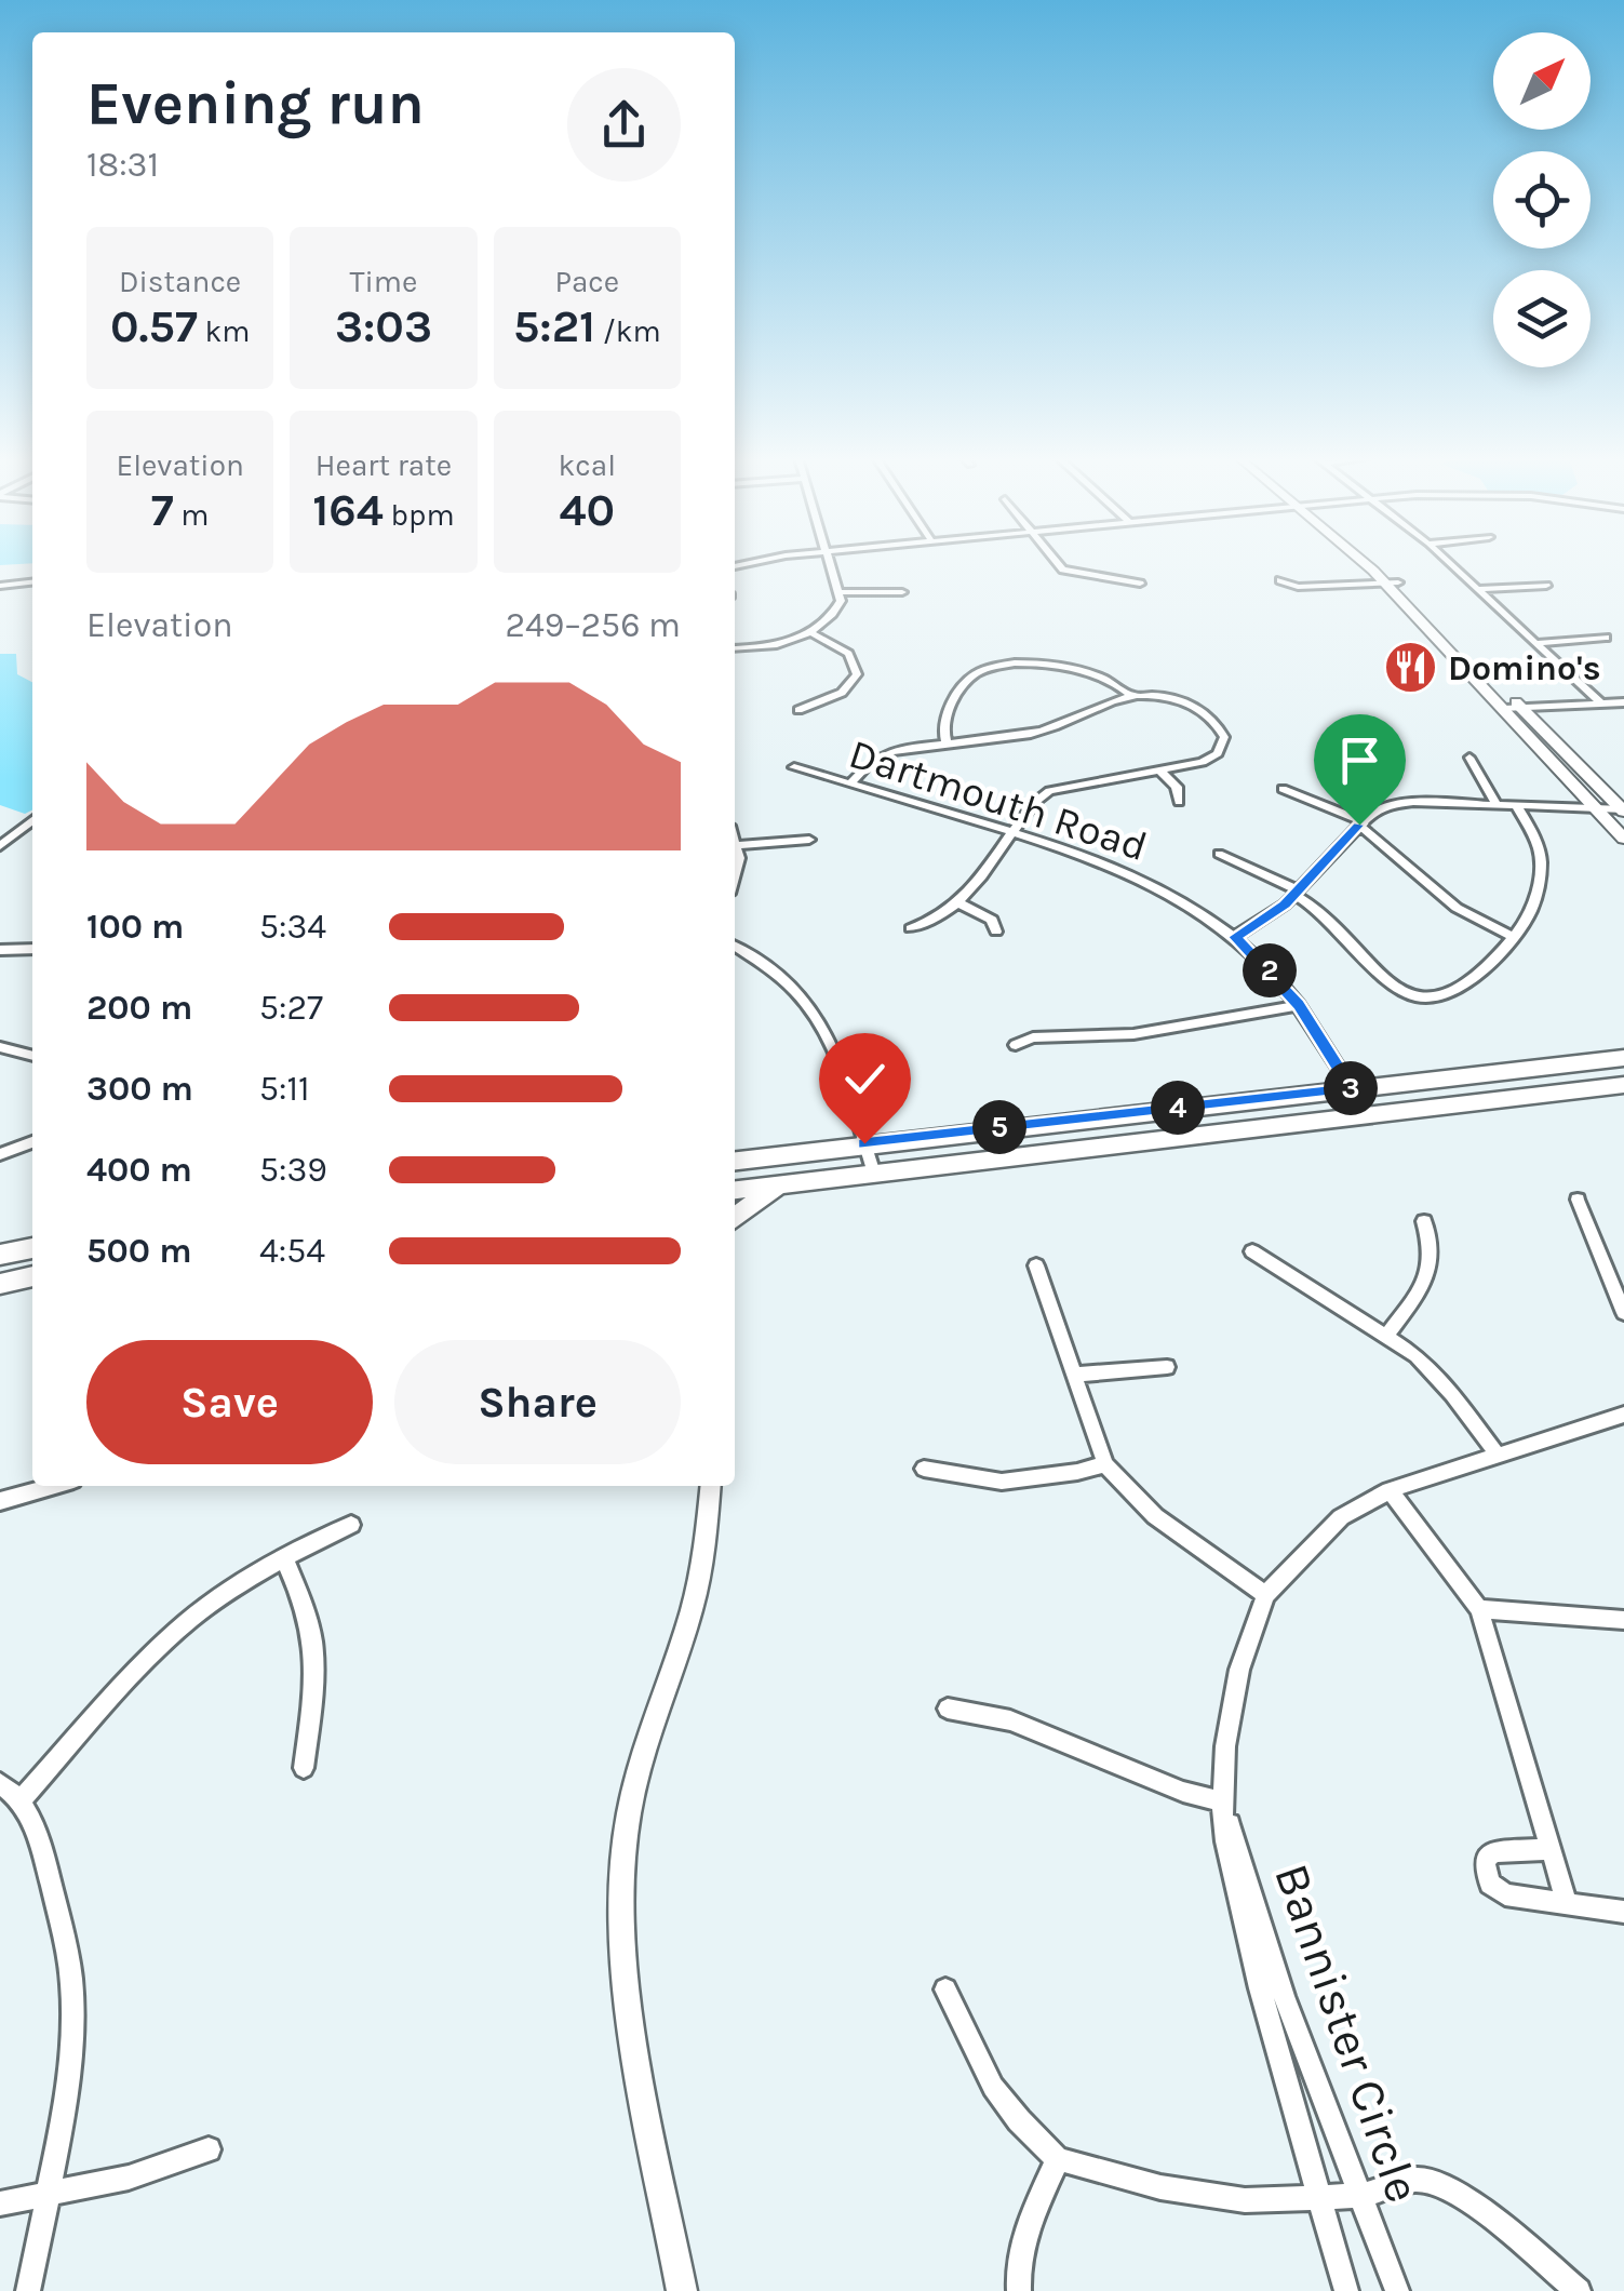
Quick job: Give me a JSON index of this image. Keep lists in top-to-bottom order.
{
  "streets": {
    "street": ["Dartmouth Road", "Bannister Circle"]
  },
  "places": {
    "restaurant": ["Domino's"]
  },
  "north": "top right",
  "page": {
    "heading": ["Evening run", "18:31"],
    "stats": [
      ["Distance", "0.57 km"],
      ["Time", "3:03"],
      ["Pace", "5:21 /km"],
      ["Elevation", "7 m"],
      ["Heart rate", "164 bpm"],
      ["kcal", "40"]
    ],
    "chart": ["Elevation", "249–256 m"],
    "list": [
      {
        "name": "100 m",
        "note": "5:34"
      },
      {
        "name": "200 m",
        "note": "5:27"
      },
      {
        "name": "300 m",
        "note": "5:11"
      },
      {
        "name": "400 m",
        "note": "5:39"
      },
      {
        "name": "500 m",
        "note": "4:54"
      }
    ],
    "pins": [
      "2",
      "3",
      "4",
      "5"
    ],
    "buttons": ["Save", "Share"]
  }
}
